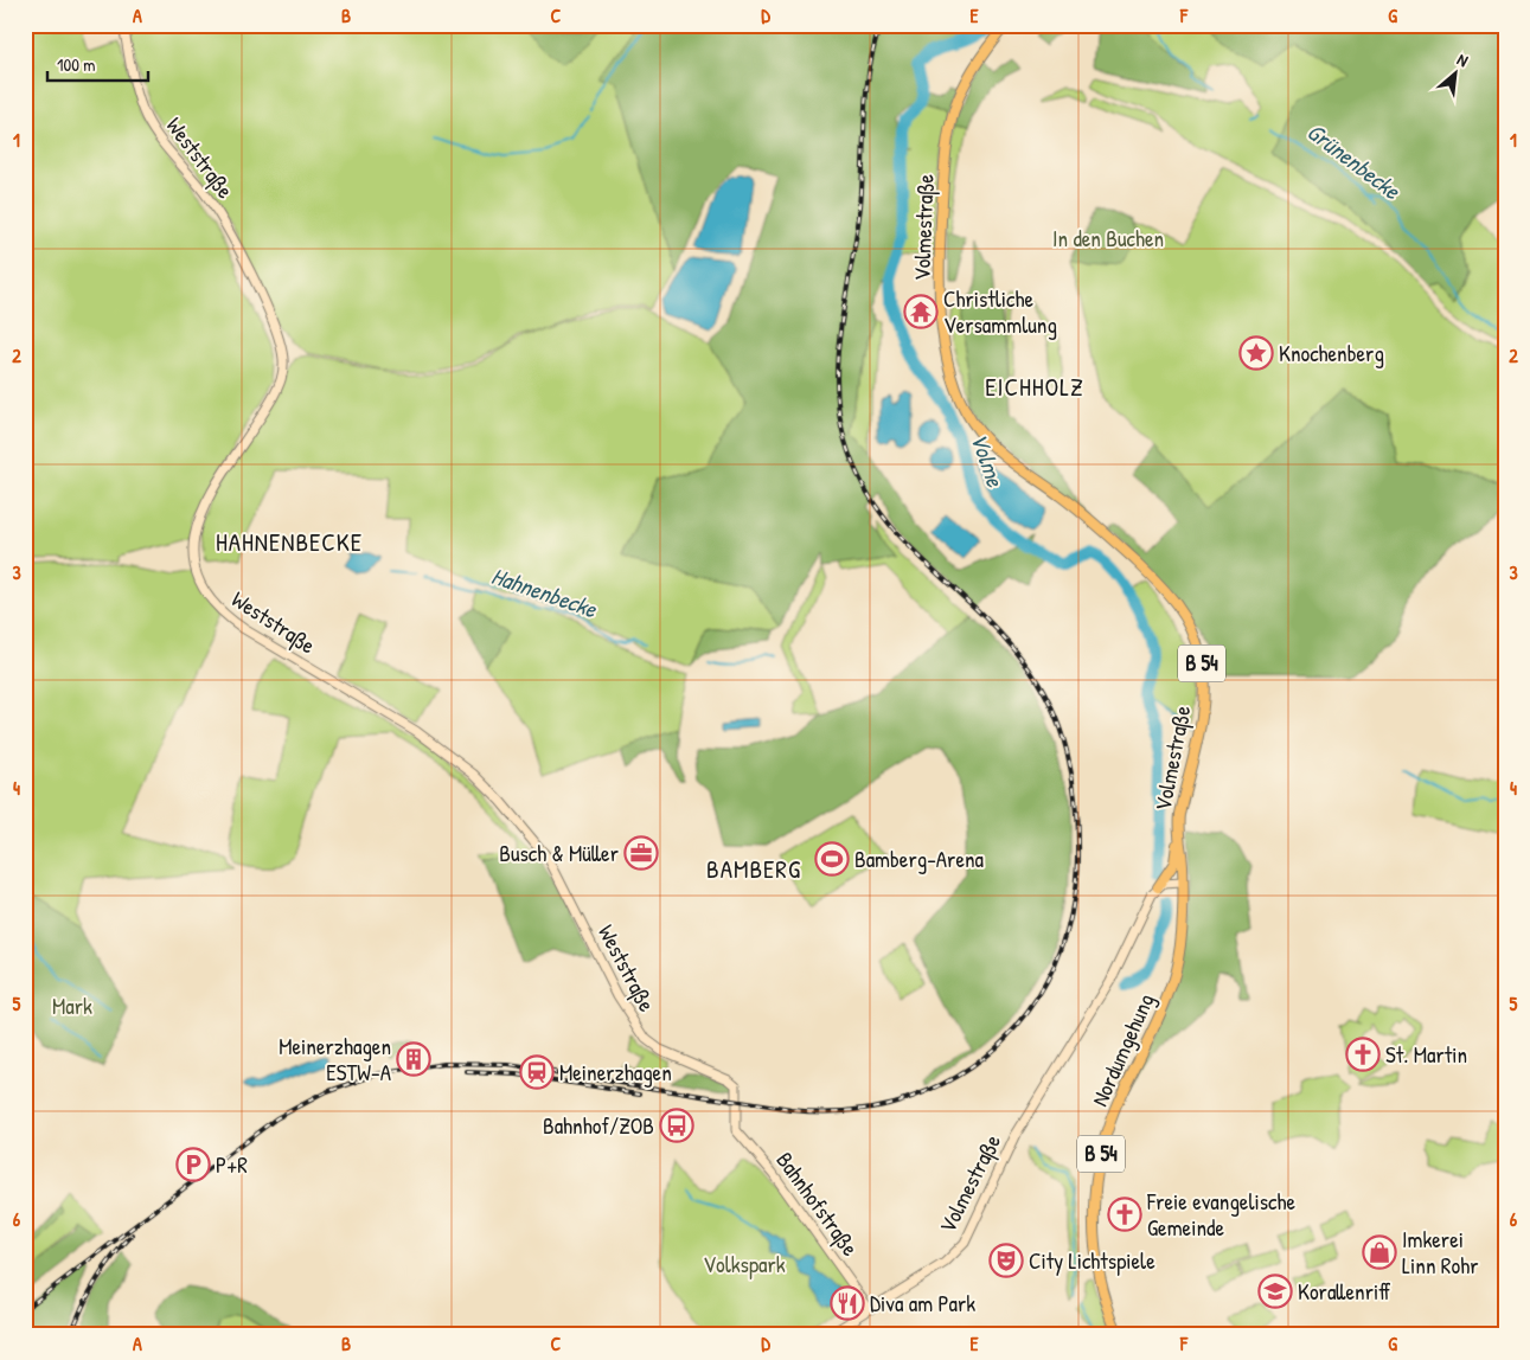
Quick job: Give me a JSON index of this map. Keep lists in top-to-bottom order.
{
  "streets": {
    "main road": [
      "Weststraße",
      "Volmestraße",
      "B 54",
      "Nordumgehung",
      "Bahnhofstraße"
    ]
  },
  "crossings": [
    ["Weststraße", "Bahnhofstraße"],
    ["Volmestraße", "Nordumgehung"],
    ["Volmestraße", "Bahnhofstraße"]
  ],
  "districts": ["EICHHOLZ", "HAHNENBECKE", "BAMBERG"],
  "water": ["Grünenbecke", "Volme", "Hahnenbecke"],
  "parks": ["In den Buchen", "Mark", "Volkspark"],
  "places": {
    "temple": ["Christliche Versammlung"],
    "place": ["Knochenberg"],
    "office": ["Busch & Müller"],
    "sports": ["Bamberg-Arena"],
    "church": ["St. Martin", "Freie evangelische Gemeinde"],
    "building": ["Meinerzhagen ESTW-A"],
    "station": ["Meinerzhagen"],
    "bus stop": ["Bahnhof/ZOB"],
    "parking": ["P+R"],
    "shop": ["Imkerei Linn Rohr"],
    "theatre": ["City Lichtspiele"],
    "school or university": ["Korallenriff"],
    "restaurant": ["Diva am Park"]
  },
  "scale_bar": "100 m",
  "north": "top right",
  "grid": {
    "columns": [
      "A",
      "B",
      "C",
      "D",
      "E",
      "F",
      "G"
    ],
    "rows": [
      "1",
      "2",
      "3",
      "4",
      "5",
      "6"
    ]
  }
}
